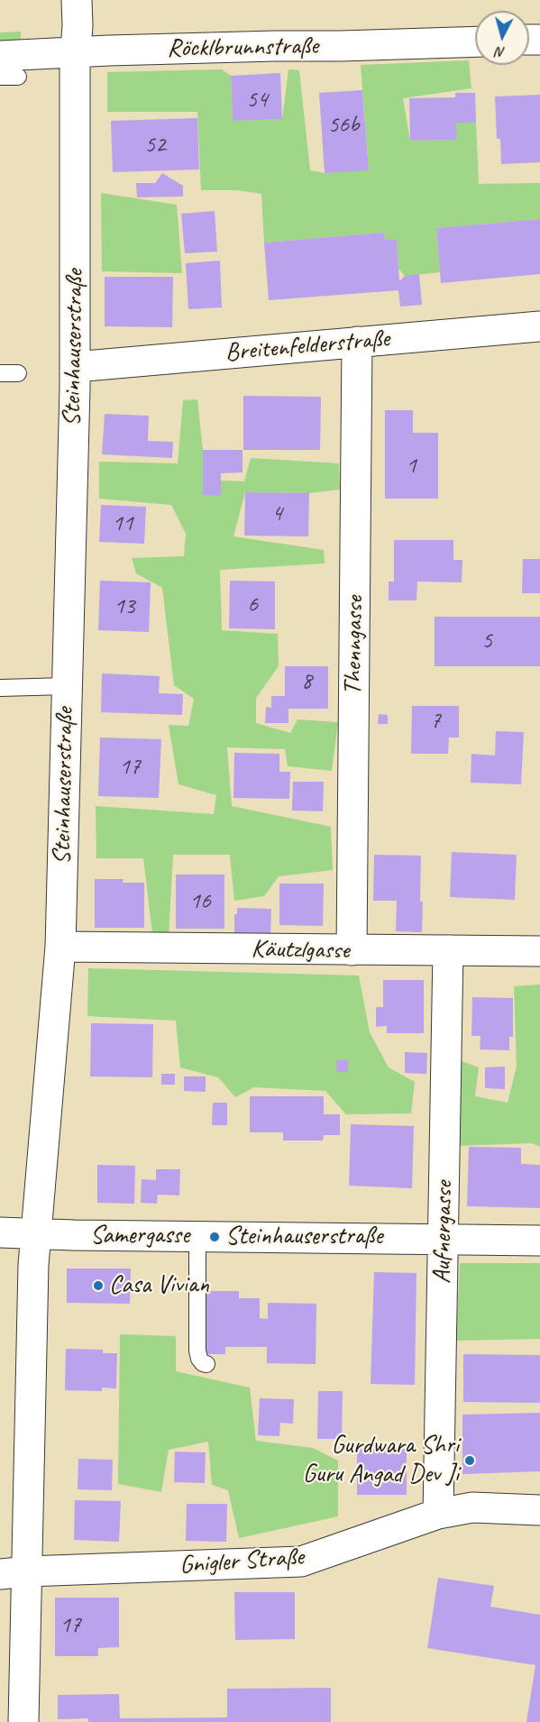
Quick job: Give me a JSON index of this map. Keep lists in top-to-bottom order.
{
  "streets": {
    "street": [
      "Röcklbrunnstraße",
      "Breitenfelderstraße",
      "Steinhauserstraße",
      "Thenngasse",
      "Käutzlgasse",
      "Aufnergasse",
      "Samergasse",
      "Gnigler Straße"
    ]
  },
  "crossings": [
    ["Röcklbrunnstraße", "Steinhauserstraße"],
    ["Breitenfelderstraße", "Steinhauserstraße"],
    ["Breitenfelderstraße", "Thenngasse"],
    ["Steinhauserstraße", "Käutzlgasse"],
    ["Steinhauserstraße", "Samergasse"],
    ["Steinhauserstraße", "Gnigler Straße"],
    ["Thenngasse", "Käutzlgasse"],
    ["Käutzlgasse", "Aufnergasse"],
    ["Aufnergasse", "Samergasse"],
    ["Aufnergasse", "Gnigler Straße"]
  ],
  "places": ["Steinhauserstraße", "Casa Vivian", "Gurdwara Shri Guru Angad Dev Ji"],
  "house_numbers": [
    "54",
    "56b",
    "52",
    "1",
    "4",
    "11",
    "6",
    "13",
    "5",
    "8",
    "7",
    "17",
    "16",
    "17"
  ],
  "north": "bottom"
}
